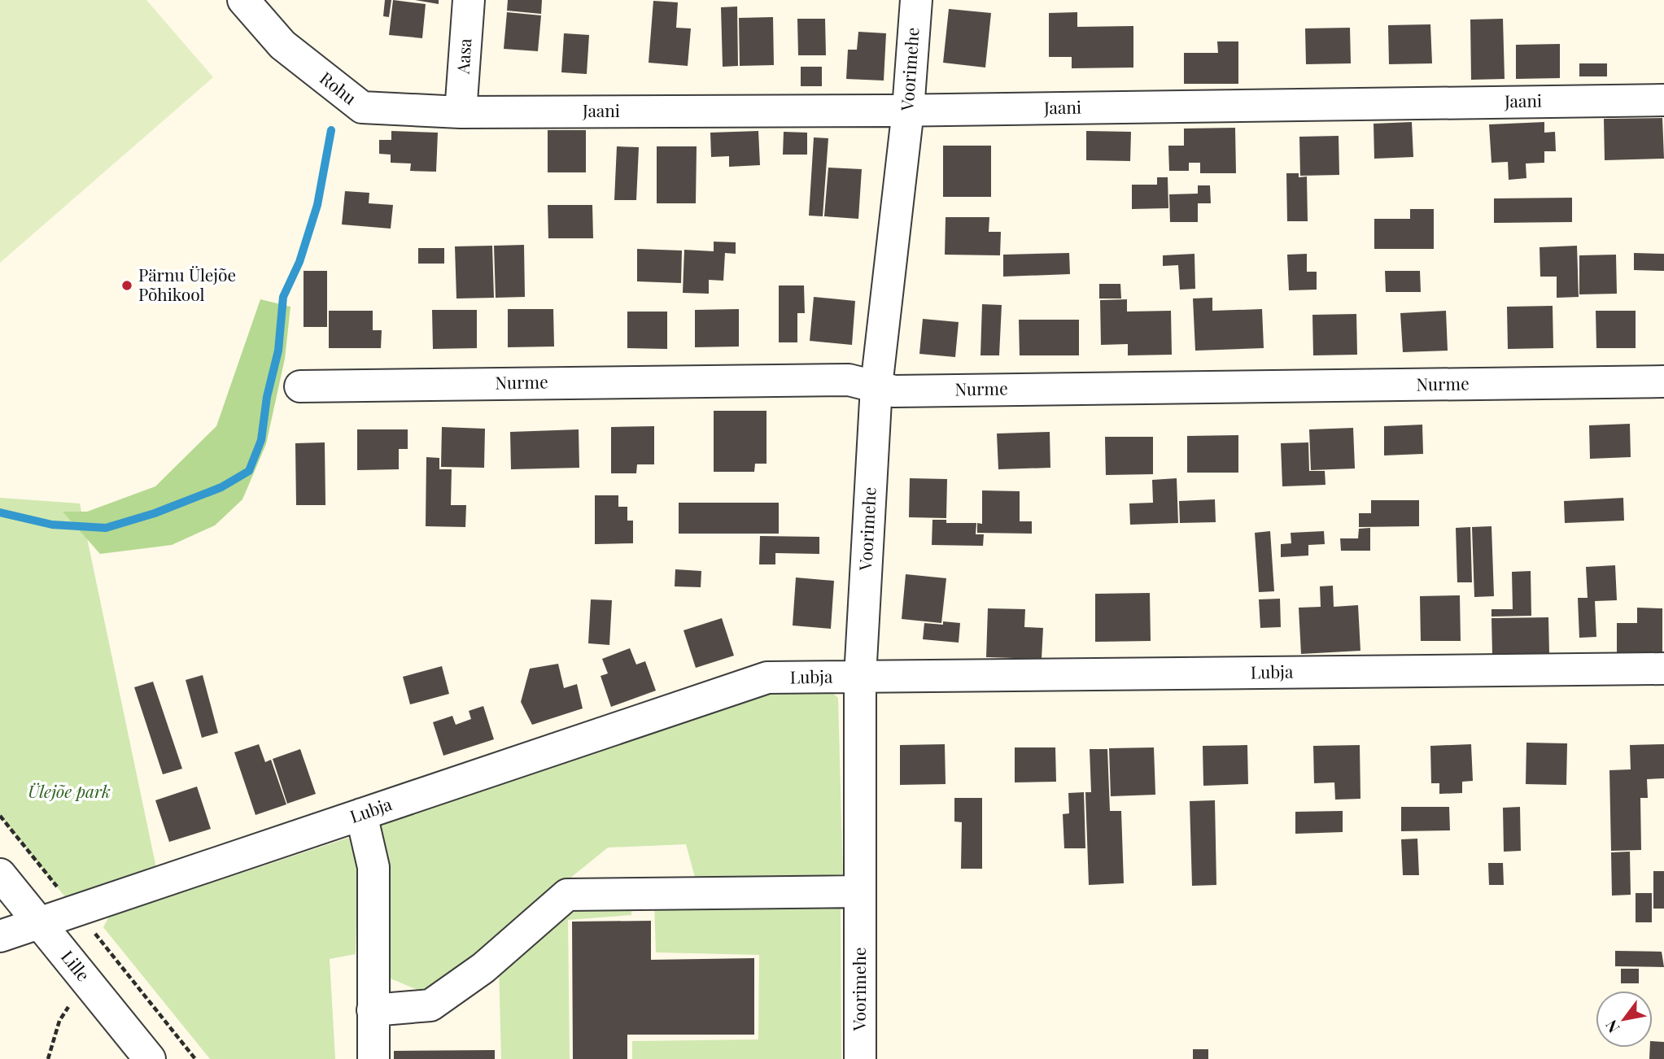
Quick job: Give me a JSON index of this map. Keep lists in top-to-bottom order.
{
  "streets": {
    "street": [
      "Aasa",
      "Voorimehe",
      "Rohu",
      "Jaani",
      "Nurme",
      "Lubja",
      "Lille"
    ]
  },
  "crossings": [
    ["Aasa", "Rohu"],
    ["Aasa", "Jaani"],
    ["Voorimehe", "Jaani"],
    ["Voorimehe", "Nurme"],
    ["Voorimehe", "Lubja"],
    ["Rohu", "Jaani"],
    ["Lubja", "Lille"]
  ],
  "parks": ["Ülejõe park"],
  "places": ["Pärnu Ülejõe Põhikool"],
  "north": "bottom left"
}
